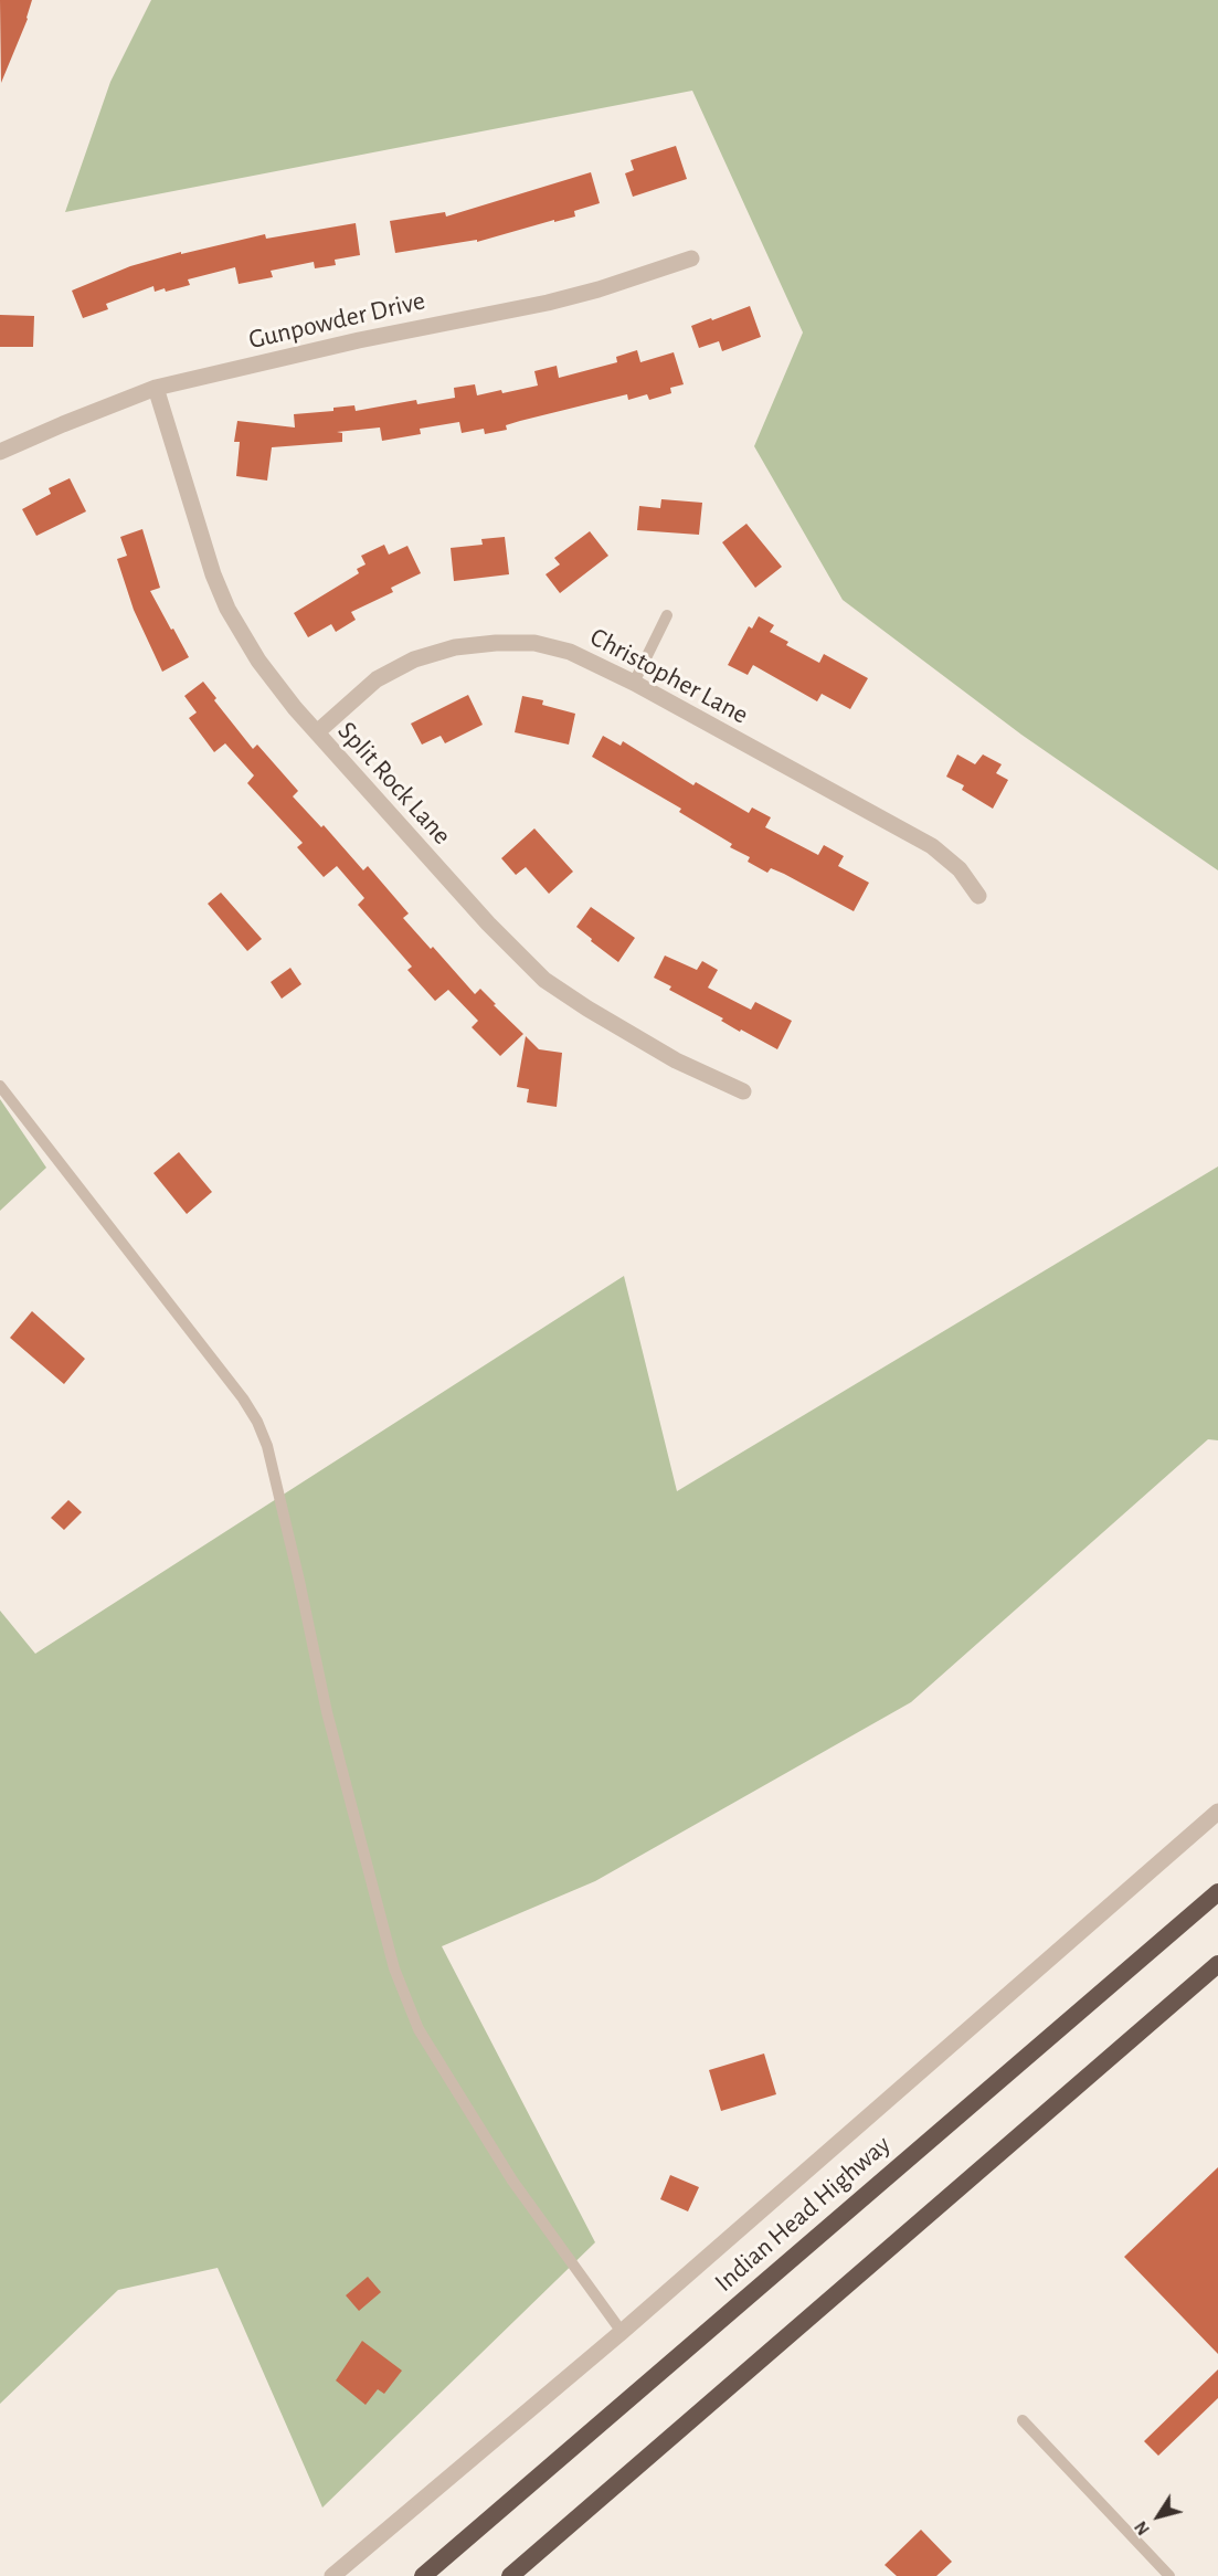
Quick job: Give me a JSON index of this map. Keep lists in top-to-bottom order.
{
  "streets": {
    "highway": ["Indian Head Highway"],
    "street": ["Gunpowder Drive", "Christopher Lane", "Split Rock Lane"]
  },
  "crossings": [
    ["Gunpowder Drive", "Split Rock Lane"],
    ["Christopher Lane", "Split Rock Lane"]
  ],
  "north": "bottom left"
}
